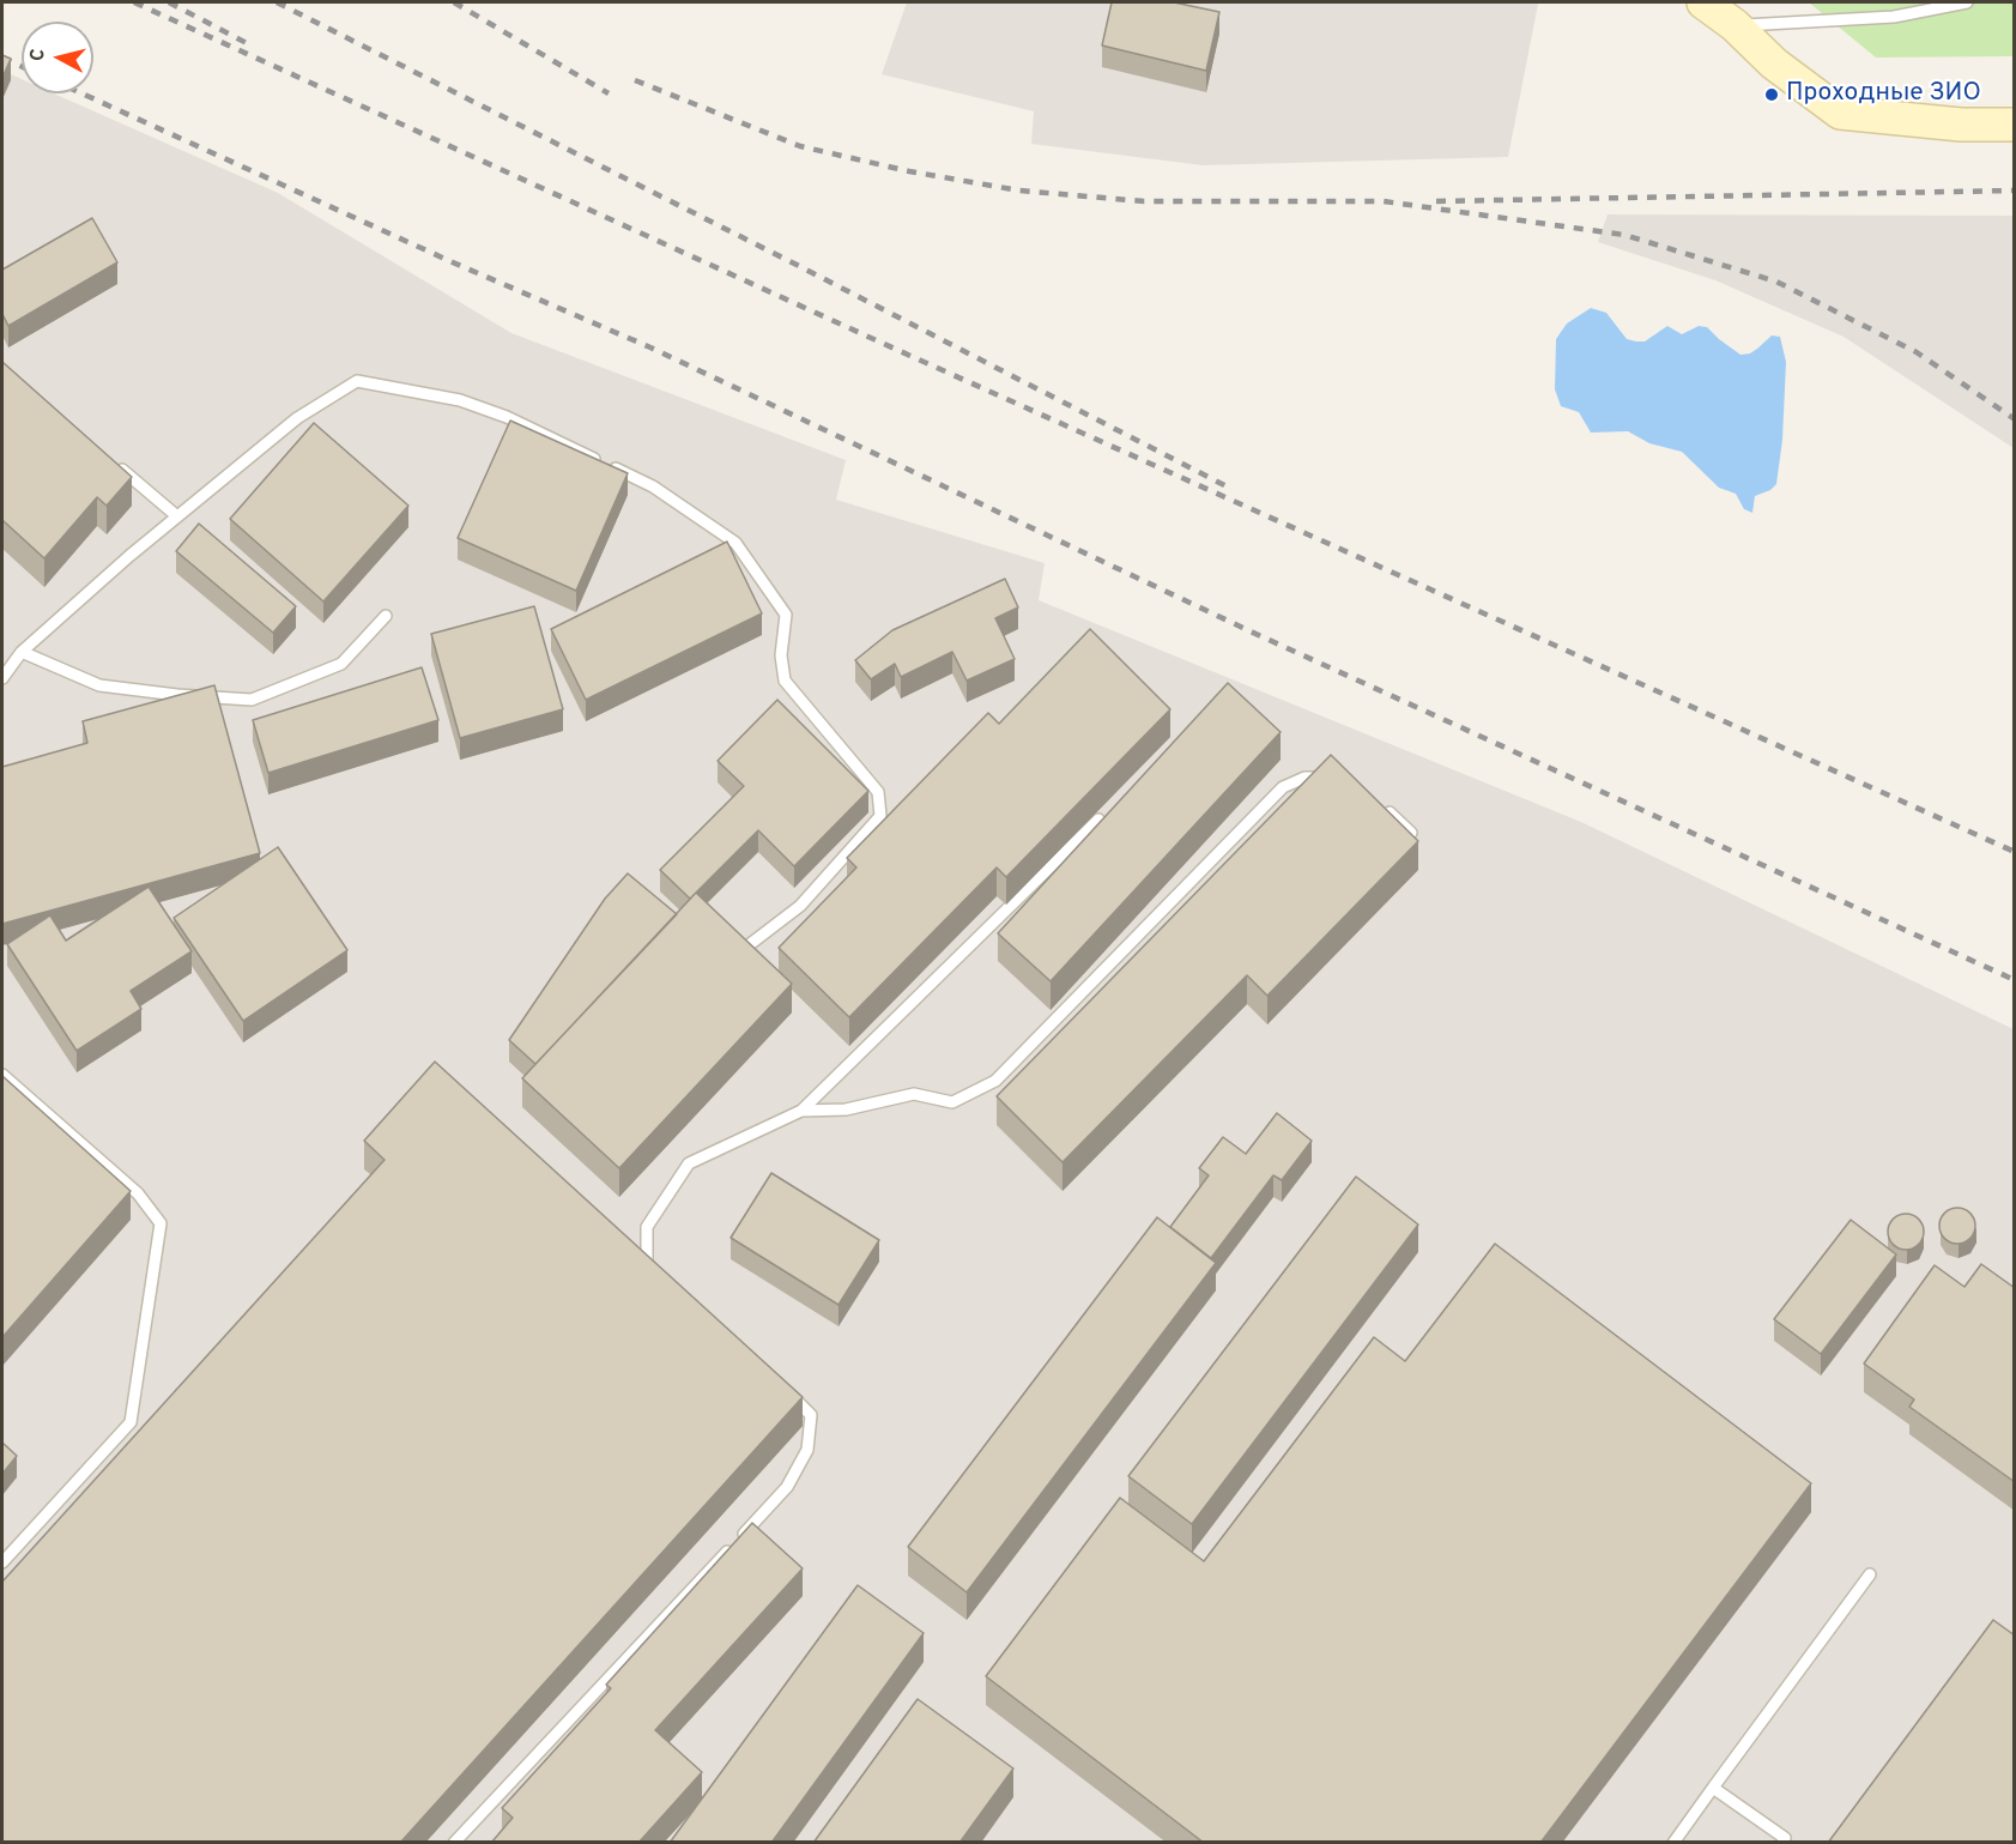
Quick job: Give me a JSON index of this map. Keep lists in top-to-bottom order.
{
  "places": ["Проходные ЗИО"],
  "north": "left"
}
